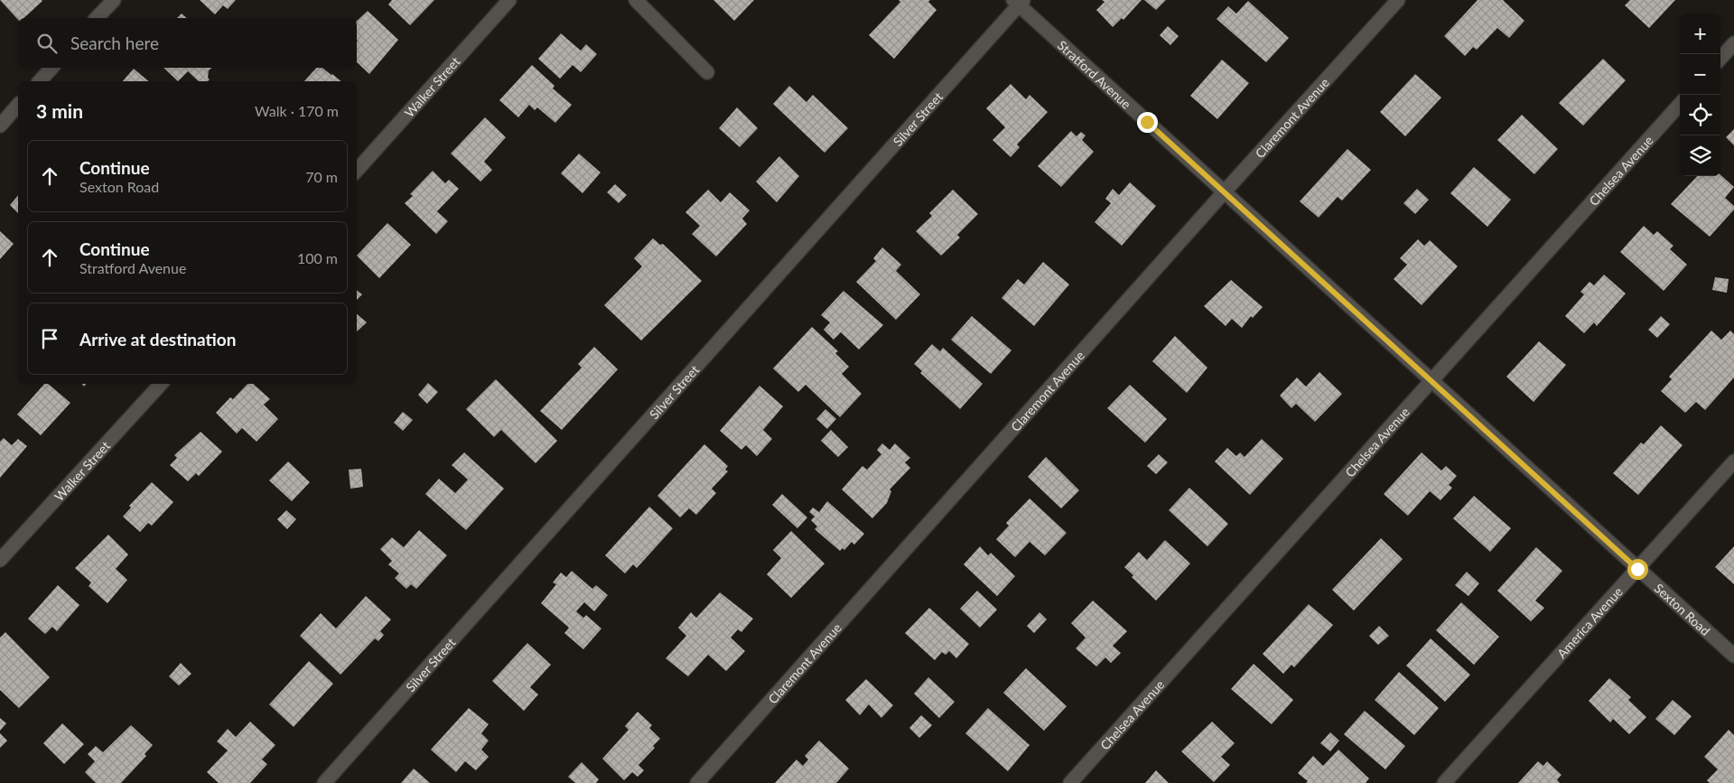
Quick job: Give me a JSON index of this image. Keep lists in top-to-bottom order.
{
  "streets": {
    "street": [
      "Stratford Avenue",
      "Walker Street",
      "Claremont Avenue",
      "Silver Street",
      "Chelsea Avenue",
      "Sexton Road",
      "America Avenue"
    ]
  },
  "crossings": [
    ["Stratford Avenue", "Claremont Avenue"],
    ["Stratford Avenue", "Silver Street"],
    ["Stratford Avenue", "Chelsea Avenue"],
    ["Stratford Avenue", "Sexton Road"],
    ["Chelsea Avenue", "Sexton Road"],
    ["Sexton Road", "America Avenue"]
  ],
  "page": {
    "map_buttons": ["+", "−"],
    "search": "Search here",
    "heading": ["3 min", "Walk · 170 m"],
    "list": [
      ["Continue", "Sexton Road", "70 m"],
      ["Continue", "Stratford Avenue", "100 m"],
      "Arrive at destination"
    ]
  }
}
